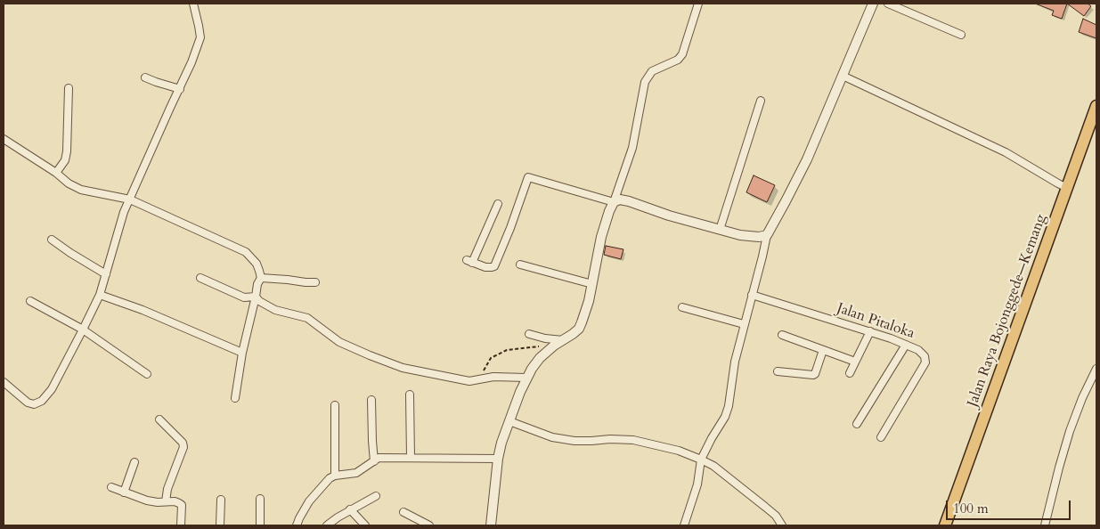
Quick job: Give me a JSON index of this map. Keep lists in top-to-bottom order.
{
  "streets": {
    "highway": ["Jalan Raya Bojonggede—Kemang"],
    "street": ["Jalan Pitaloka"]
  },
  "scale_bar": "100 m"
}
